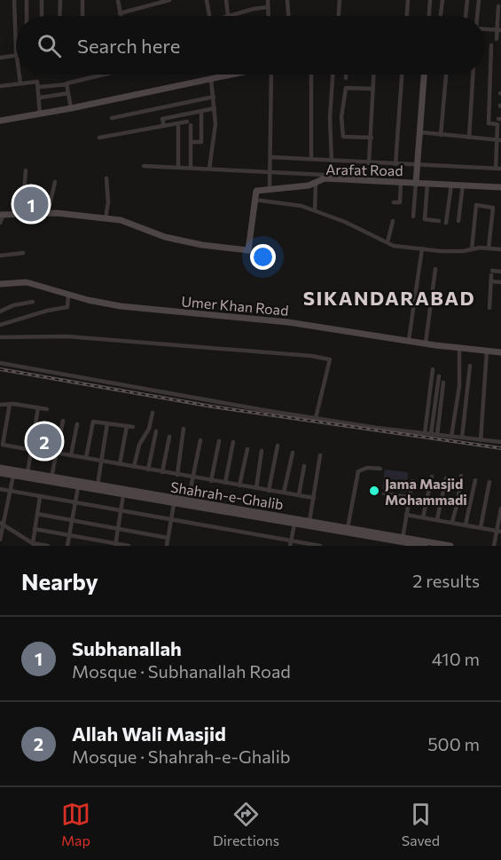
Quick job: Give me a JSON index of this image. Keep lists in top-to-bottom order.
{
  "streets": {
    "street": ["Arafat Road", "Umer Khan Road", "Shahrah-e-Ghalib"]
  },
  "districts": ["SIKANDARABAD"],
  "places": ["Jama Masjid Mohammadi"],
  "page": {
    "search": "Search here",
    "pins": ["1", "2"],
    "heading": ["Nearby", "2 results"],
    "list": [
      {
        "mark": "1",
        "name": "Subhanallah",
        "note": "Mosque · Subhanallah Road",
        "value": "410 m"
      },
      {
        "mark": "2",
        "name": "Allah Wali Masjid",
        "note": "Mosque · Shahrah-e-Ghalib",
        "value": "500 m"
      }
    ],
    "nav": ["Map", "Directions", "Saved"]
  }
}
